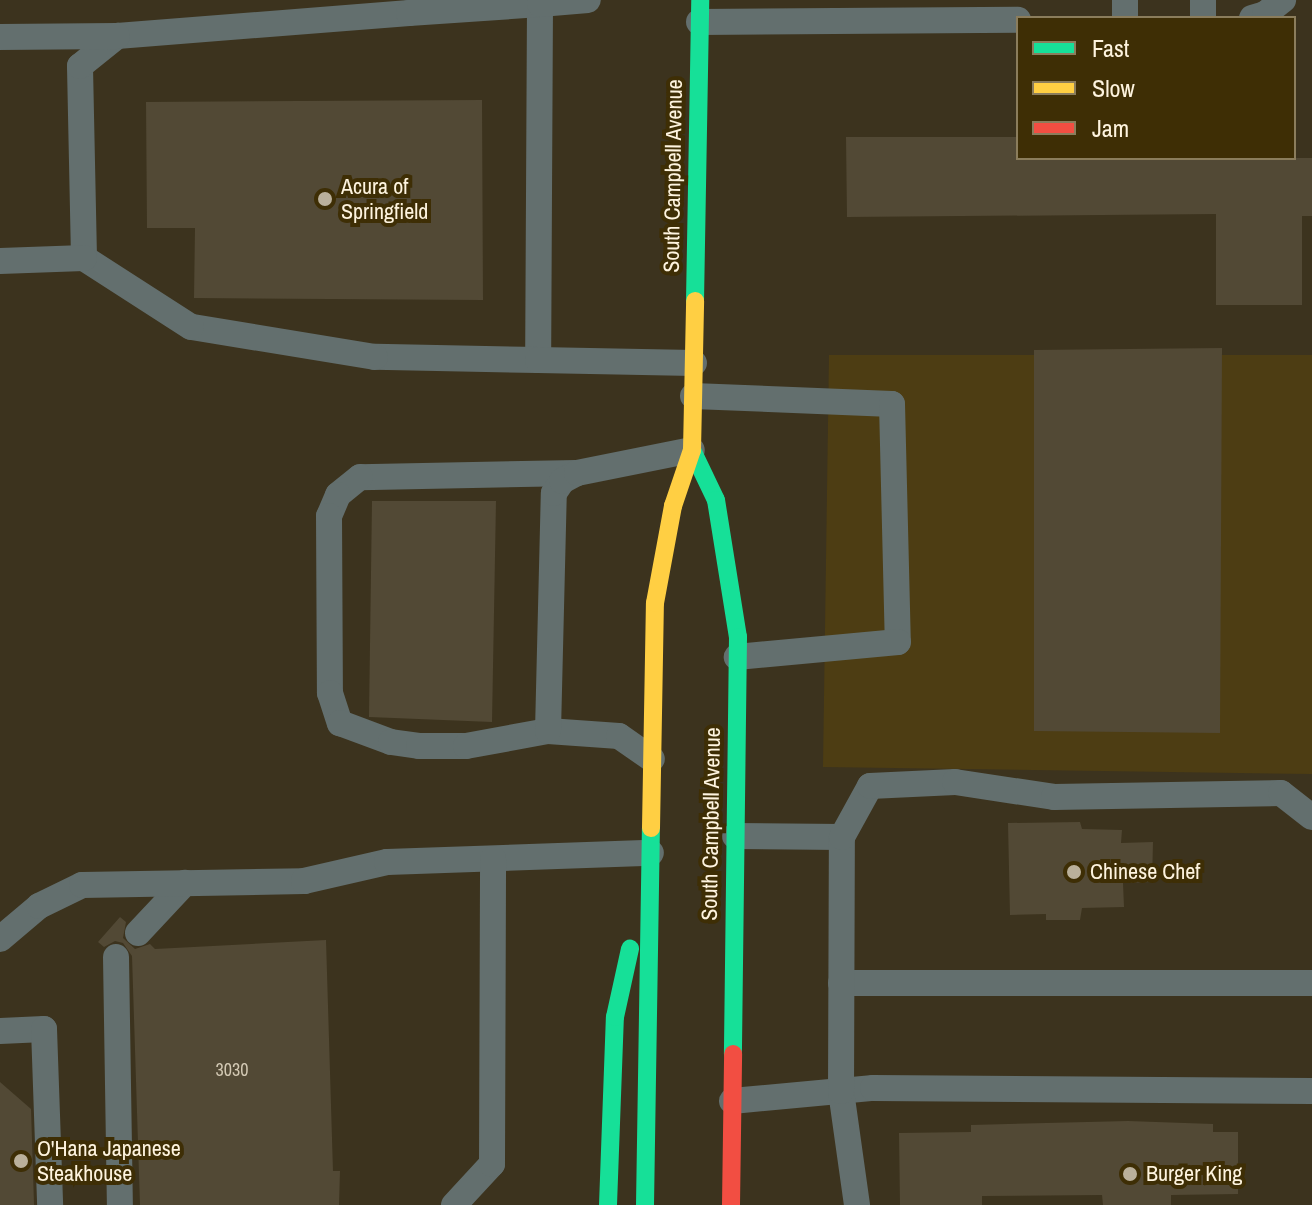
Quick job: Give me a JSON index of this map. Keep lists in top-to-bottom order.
{
  "streets": {
    "main road": ["South Campbell Avenue"]
  },
  "places": [
    "Acura of Springfield",
    "Chinese Chef",
    "O'Hana Japanese Steakhouse",
    "Burger King"
  ],
  "house_numbers": ["3030"],
  "legend": ["Fast", "Slow", "Jam"]
}
